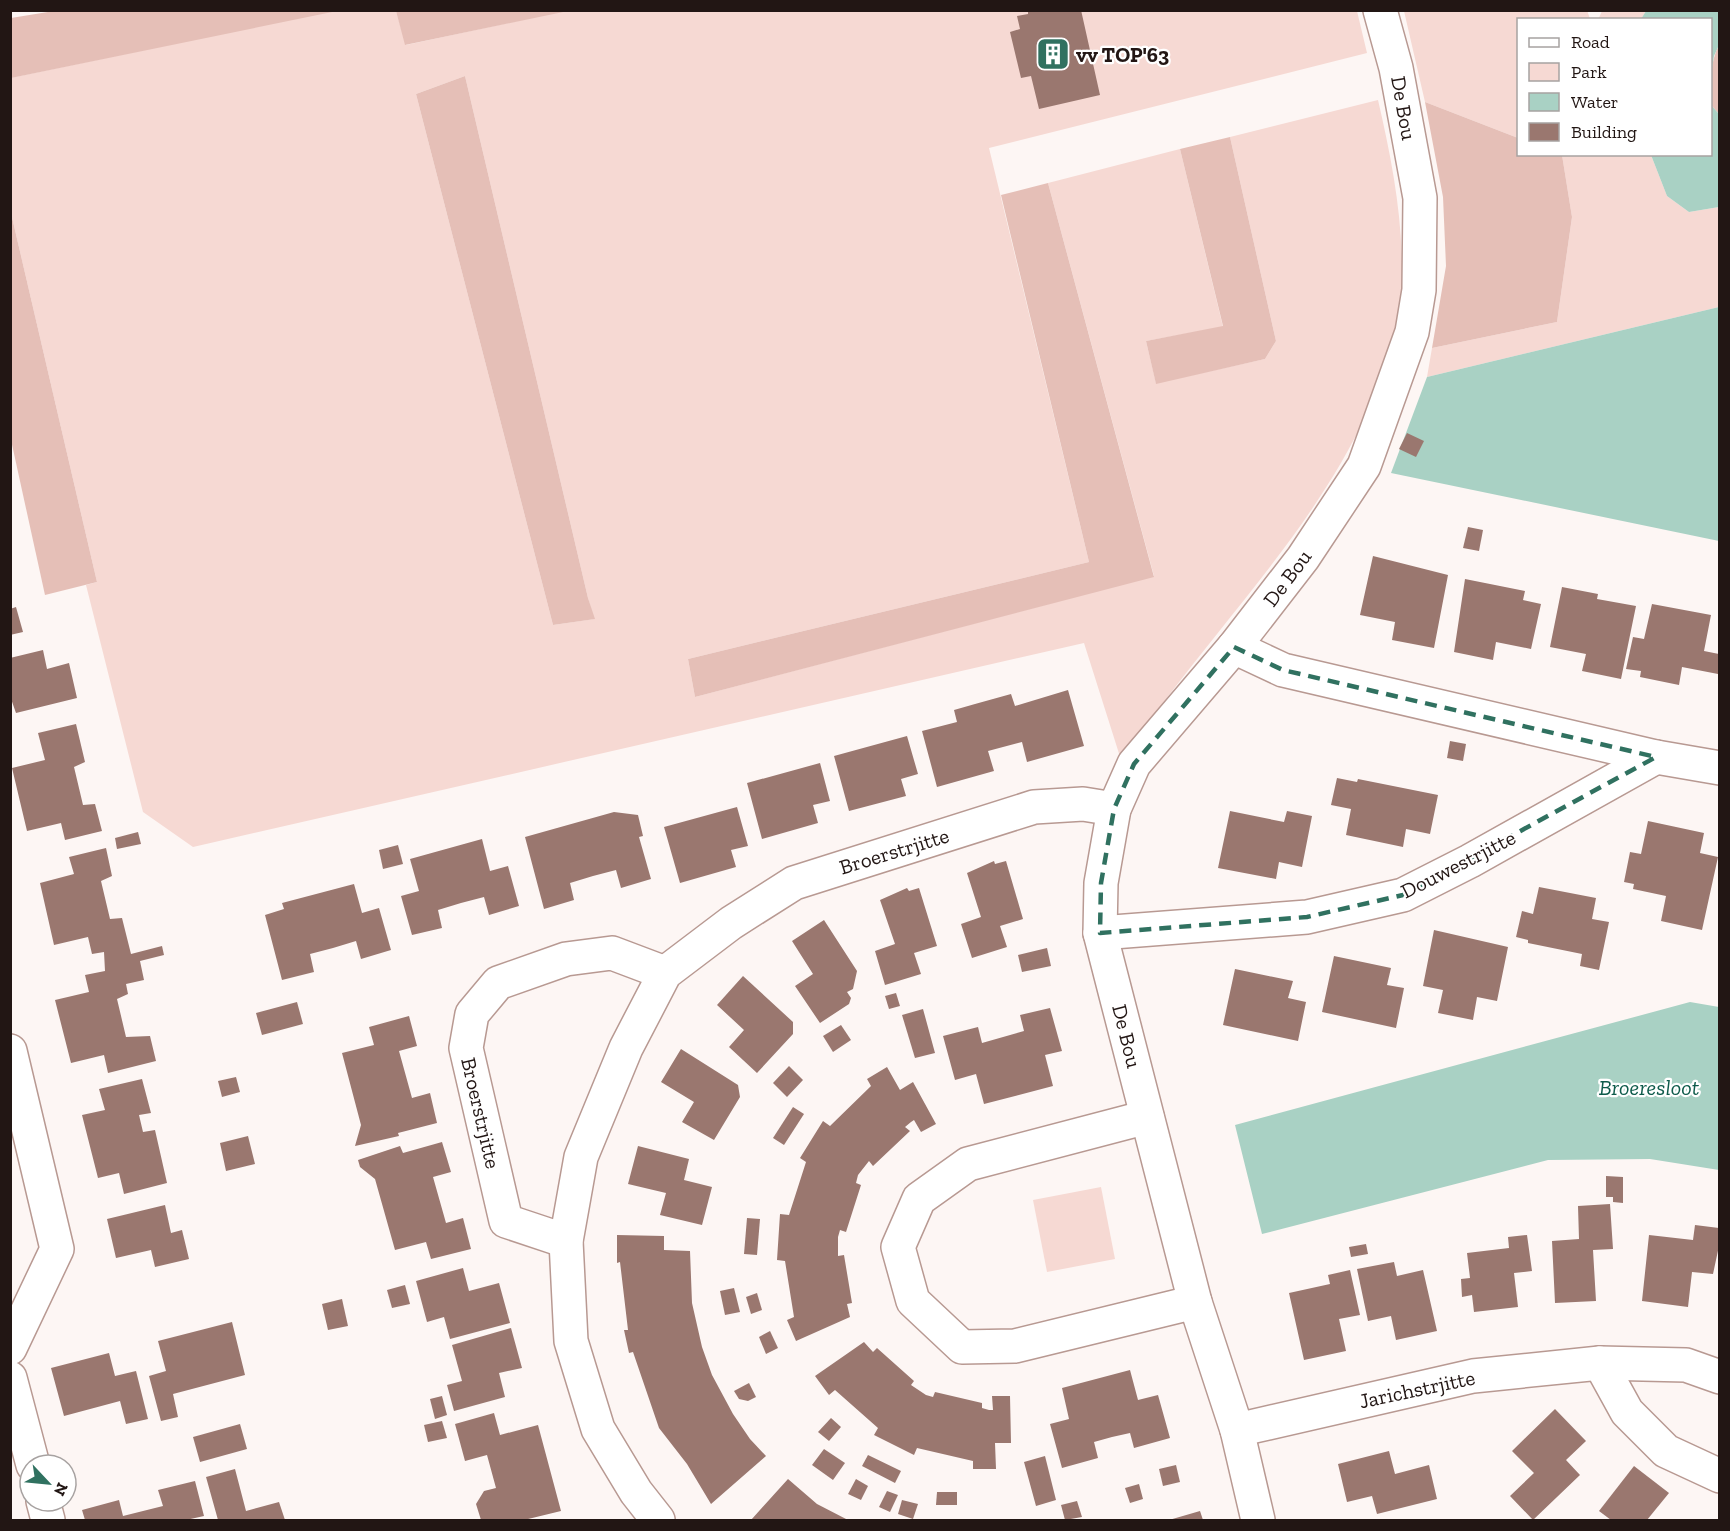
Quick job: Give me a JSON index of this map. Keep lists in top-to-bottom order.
{
  "streets": {
    "street": [
      "De Bou",
      "Broerstrjitte",
      "Douwestrjitte",
      "Jarichstrjitte"
    ]
  },
  "crossings": [
    ["De Bou", "Broerstrjitte"],
    ["De Bou", "Douwestrjitte"],
    ["De Bou", "Jarichstrjitte"]
  ],
  "water": ["Broeresloot"],
  "places": {
    "building": ["vv TOP'63"]
  },
  "legend": [
    "Road",
    "Park",
    "Water",
    "Building"
  ],
  "north": "bottom right"
}
